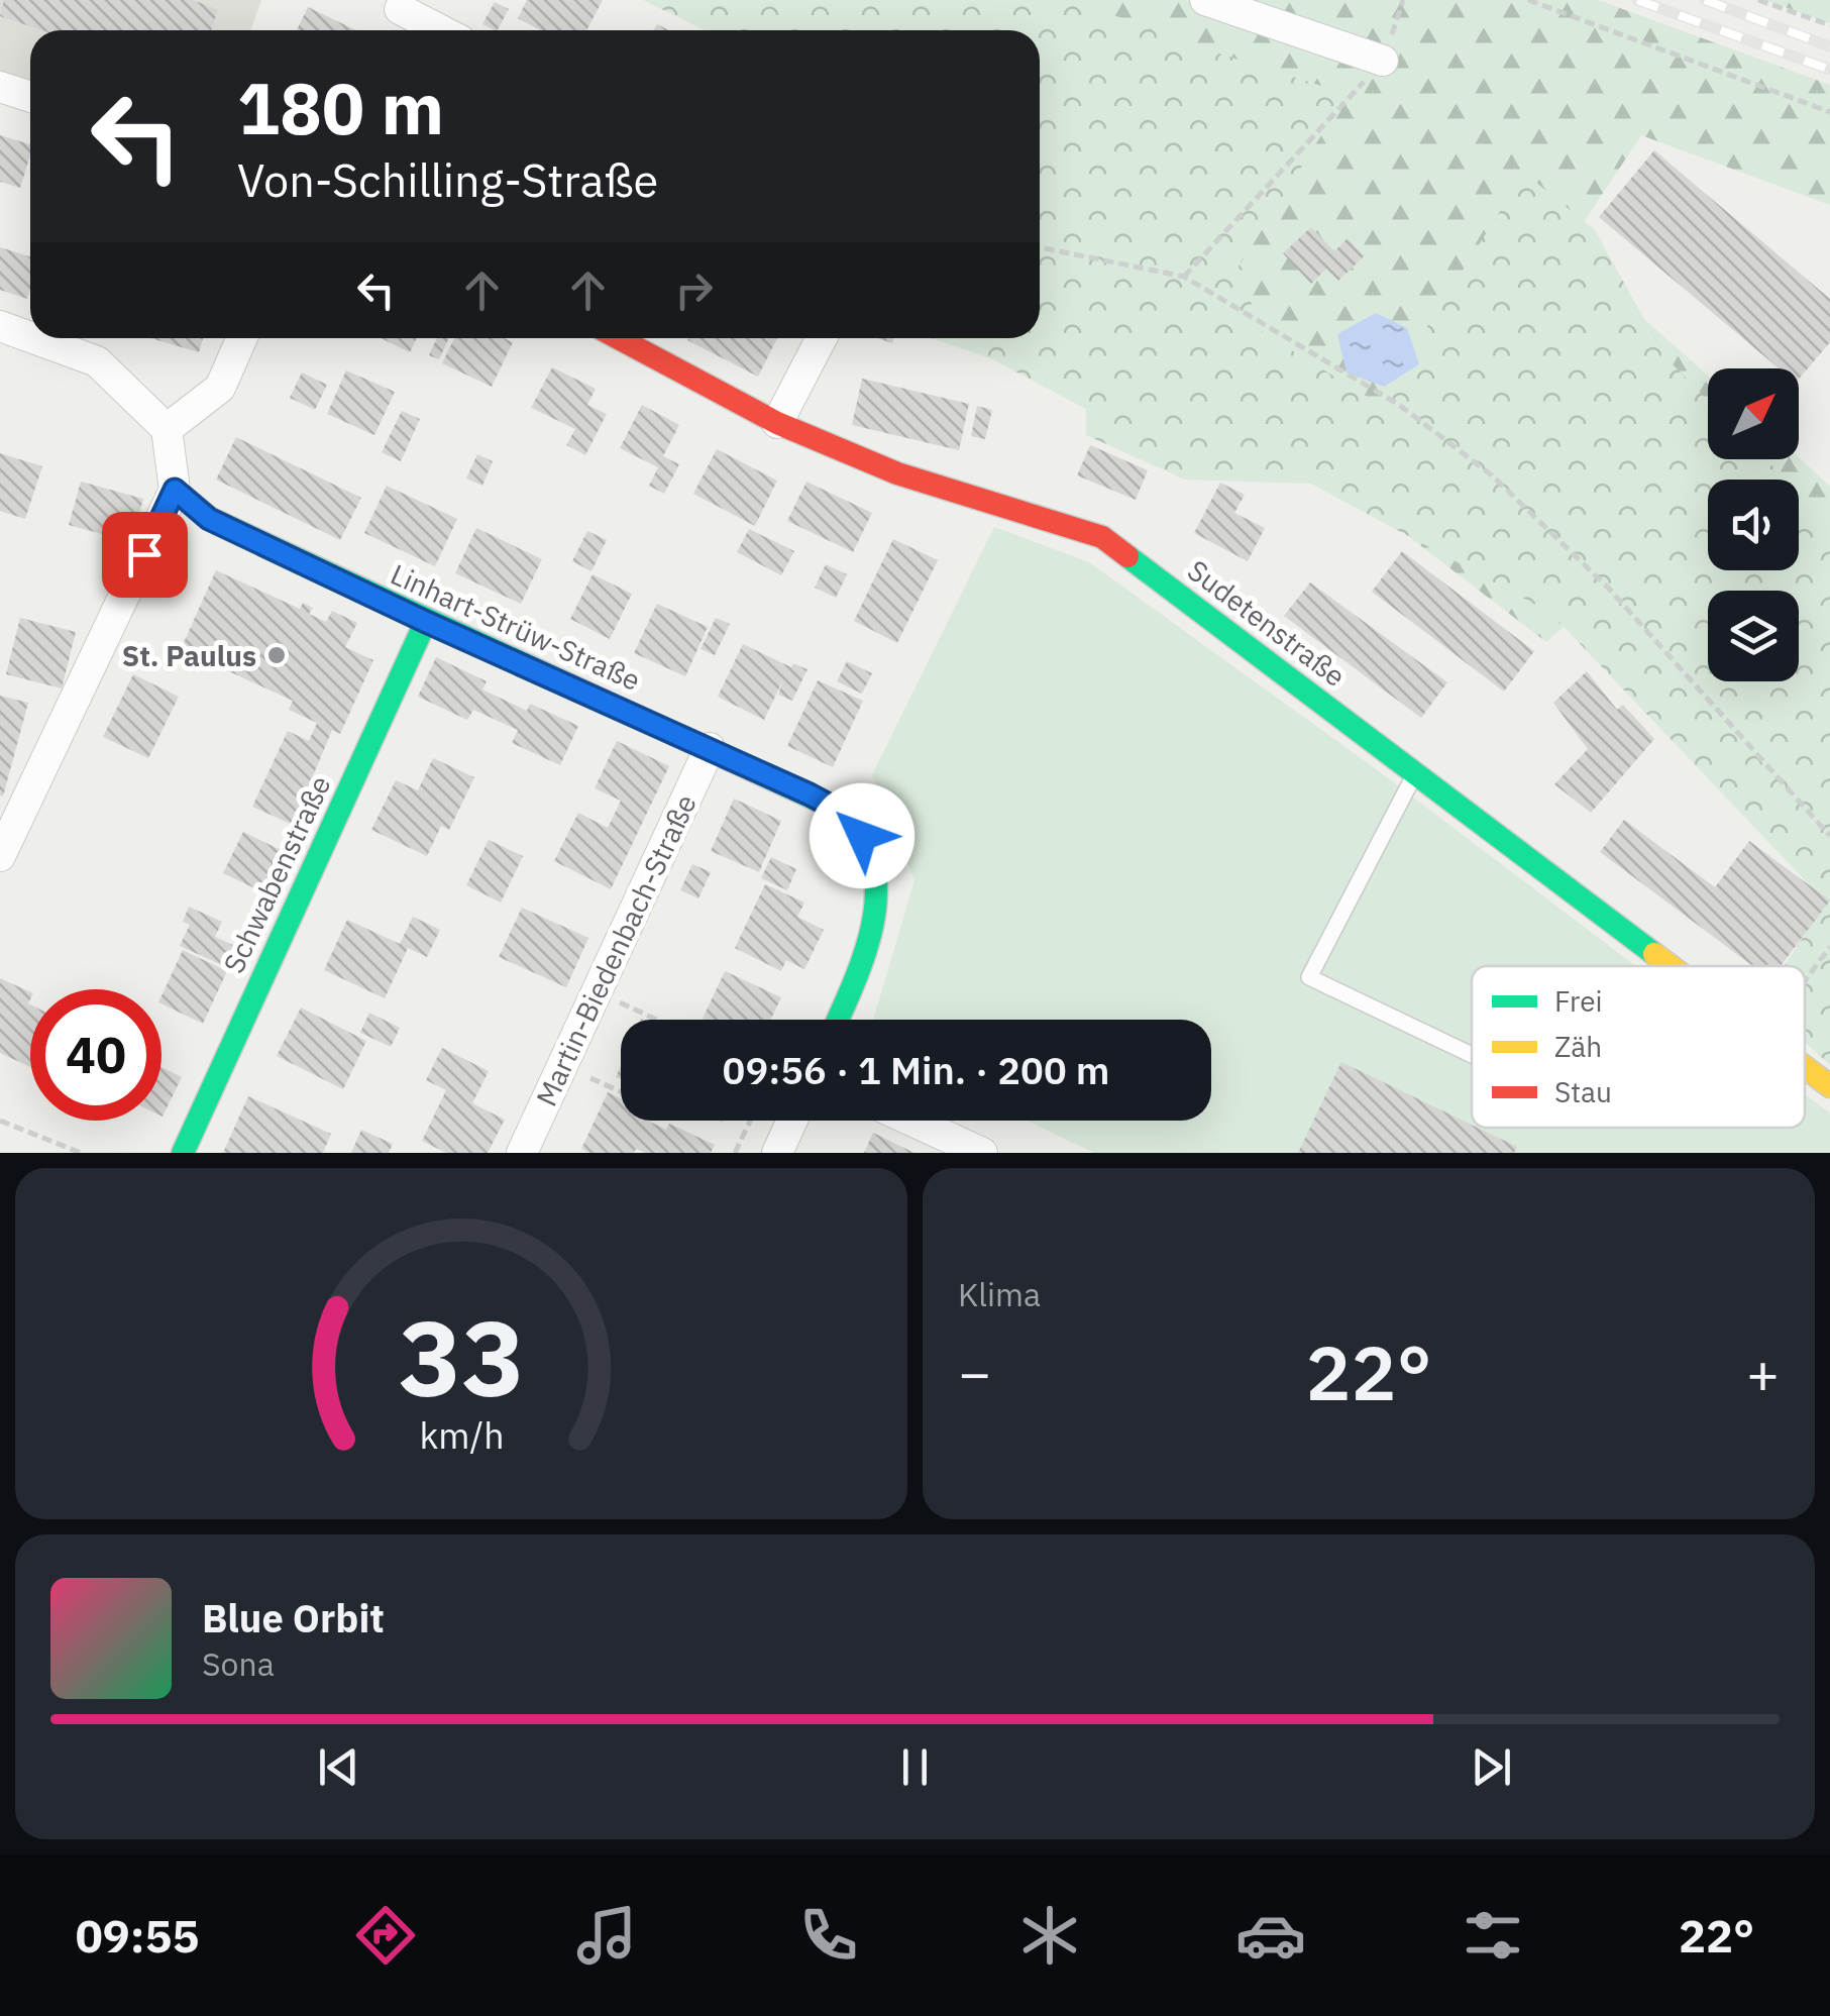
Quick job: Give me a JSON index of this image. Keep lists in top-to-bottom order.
{
  "streets": {
    "street": [
      "Sudetenstraße",
      "Linhart-Strüw-Straße",
      "Schwabenstraße",
      "Martin-Biedenbach-Straße"
    ]
  },
  "crossings": [
    ["Linhart-Strüw-Straße", "Schwabenstraße"],
    ["Linhart-Strüw-Straße", "Martin-Biedenbach-Straße"]
  ],
  "places": ["St. Paulus"],
  "legend": ["Frei", "Zäh", "Stau"],
  "north": "top right",
  "page": {
    "turn": ["180 m", "Von-Schilling-Straße"],
    "limit": "40",
    "trip": "09:56 · 1 Min. · 200 m",
    "tile": "Klima",
    "heat": ["−", "22°", "+"],
    "song": ["Blue Orbit", "Sona"],
    "tabs": ["09:55", "22°"],
    "gauge": ["33", "km/h"]
  }
}
